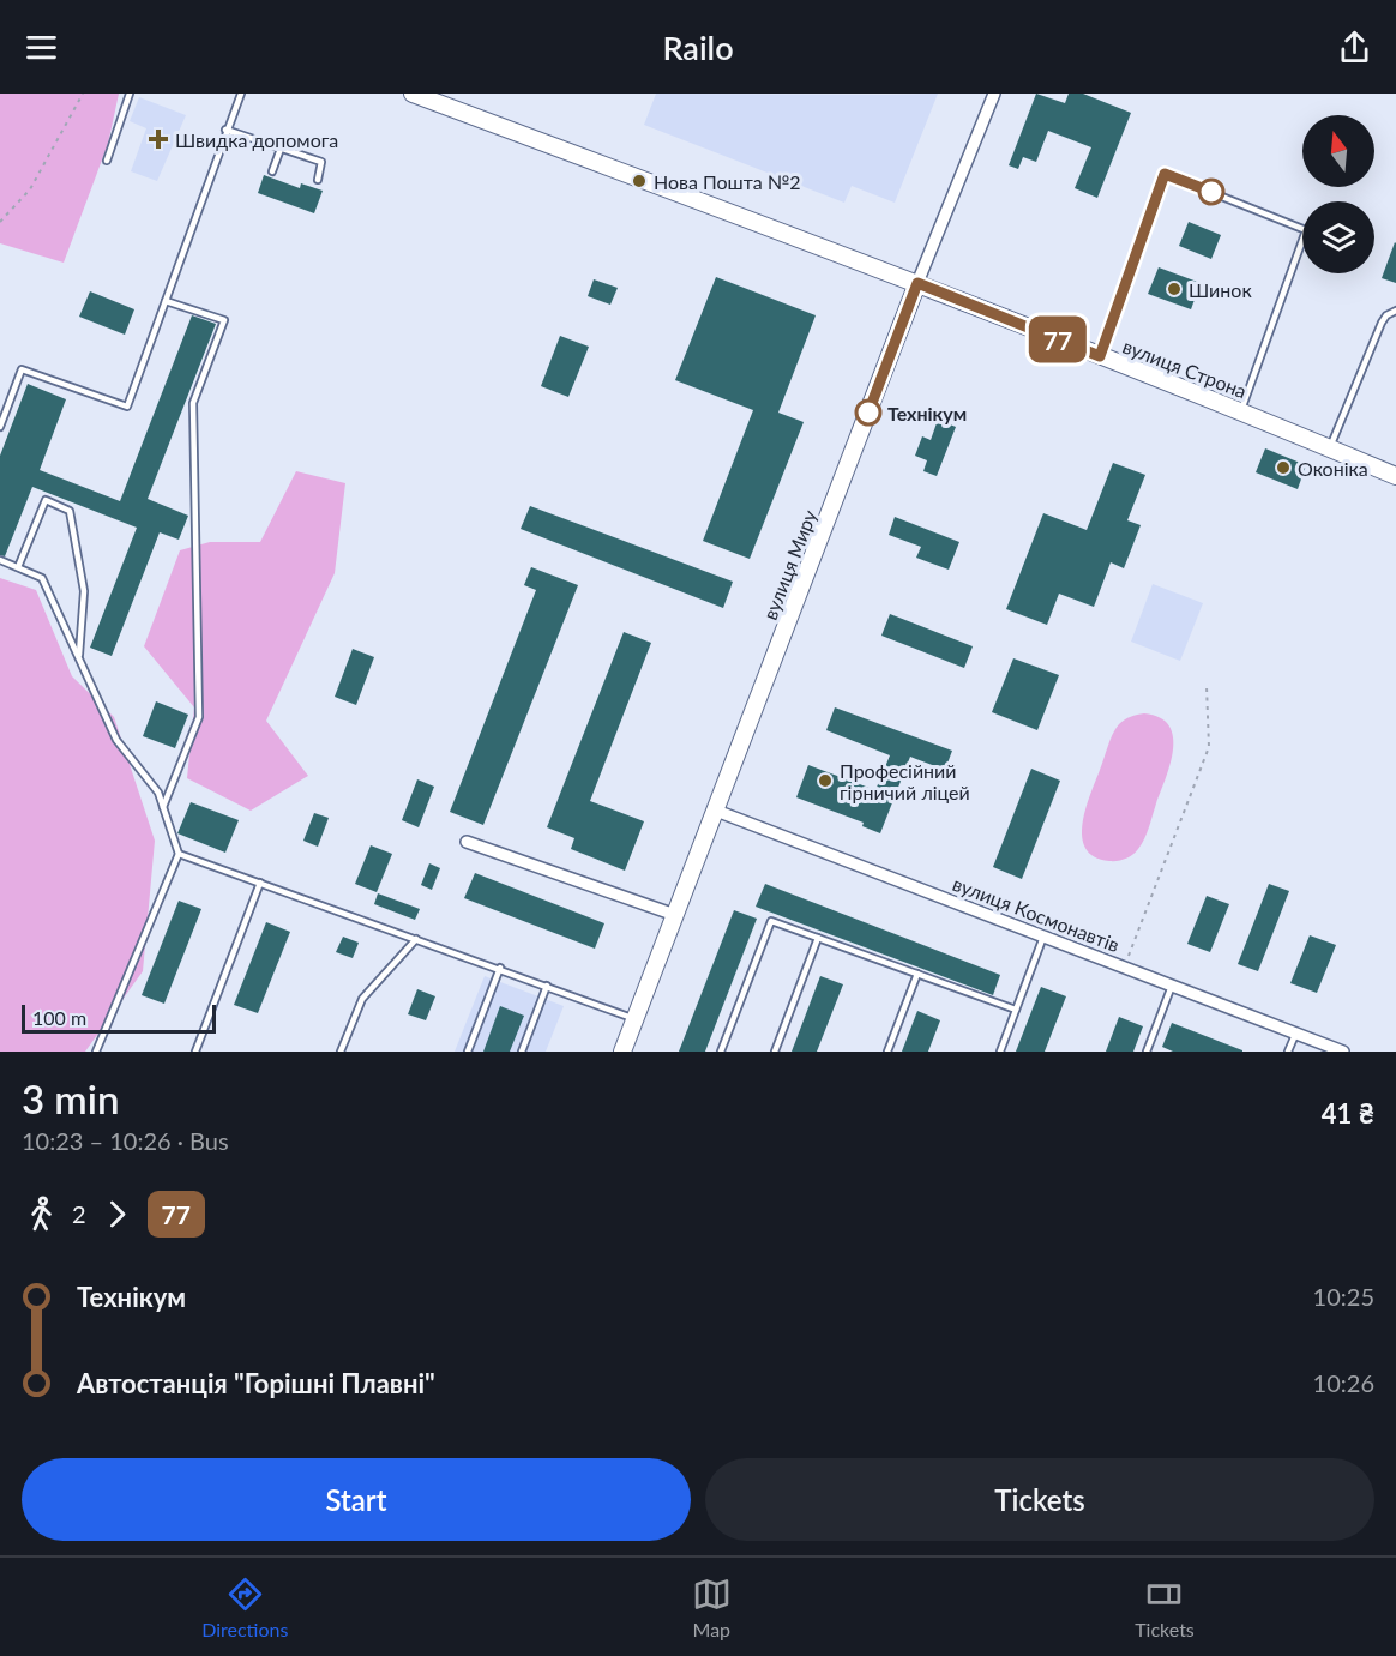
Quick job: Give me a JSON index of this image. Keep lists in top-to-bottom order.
{
  "streets": {
    "main road": ["вулиця Строна", "вулиця Миру"],
    "street": ["вулиця Космонавтів"]
  },
  "crossings": [
    ["вулиця Строна", "вулиця Миру"],
    ["вулиця Миру", "вулиця Космонавтів"]
  ],
  "places": {
    "health": ["Швидка допомога"],
    "other": [
      "Нова Пошта №2",
      "Шинок",
      "Технікум",
      "Оконіка",
      "Професійний гірничий ліцей"
    ]
  },
  "lines": ["bus line 77"],
  "scale_bar": "100 m",
  "north": "top",
  "page": {
    "header": "Railo",
    "on_map": "77",
    "scale": "100 m",
    "heading": ["3 min", "10:23 – 10:26 · Bus", "41 ₴"],
    "legs": ["2", "77"],
    "list": [
      {
        "name": "Технікум",
        "value": "10:25"
      },
      {
        "name": "Автостанція \"Горішні Плавні\"",
        "value": "10:26"
      }
    ],
    "buttons": ["Start", "Tickets"],
    "tabs": ["Directions", "Map", "Tickets"]
  }
}
